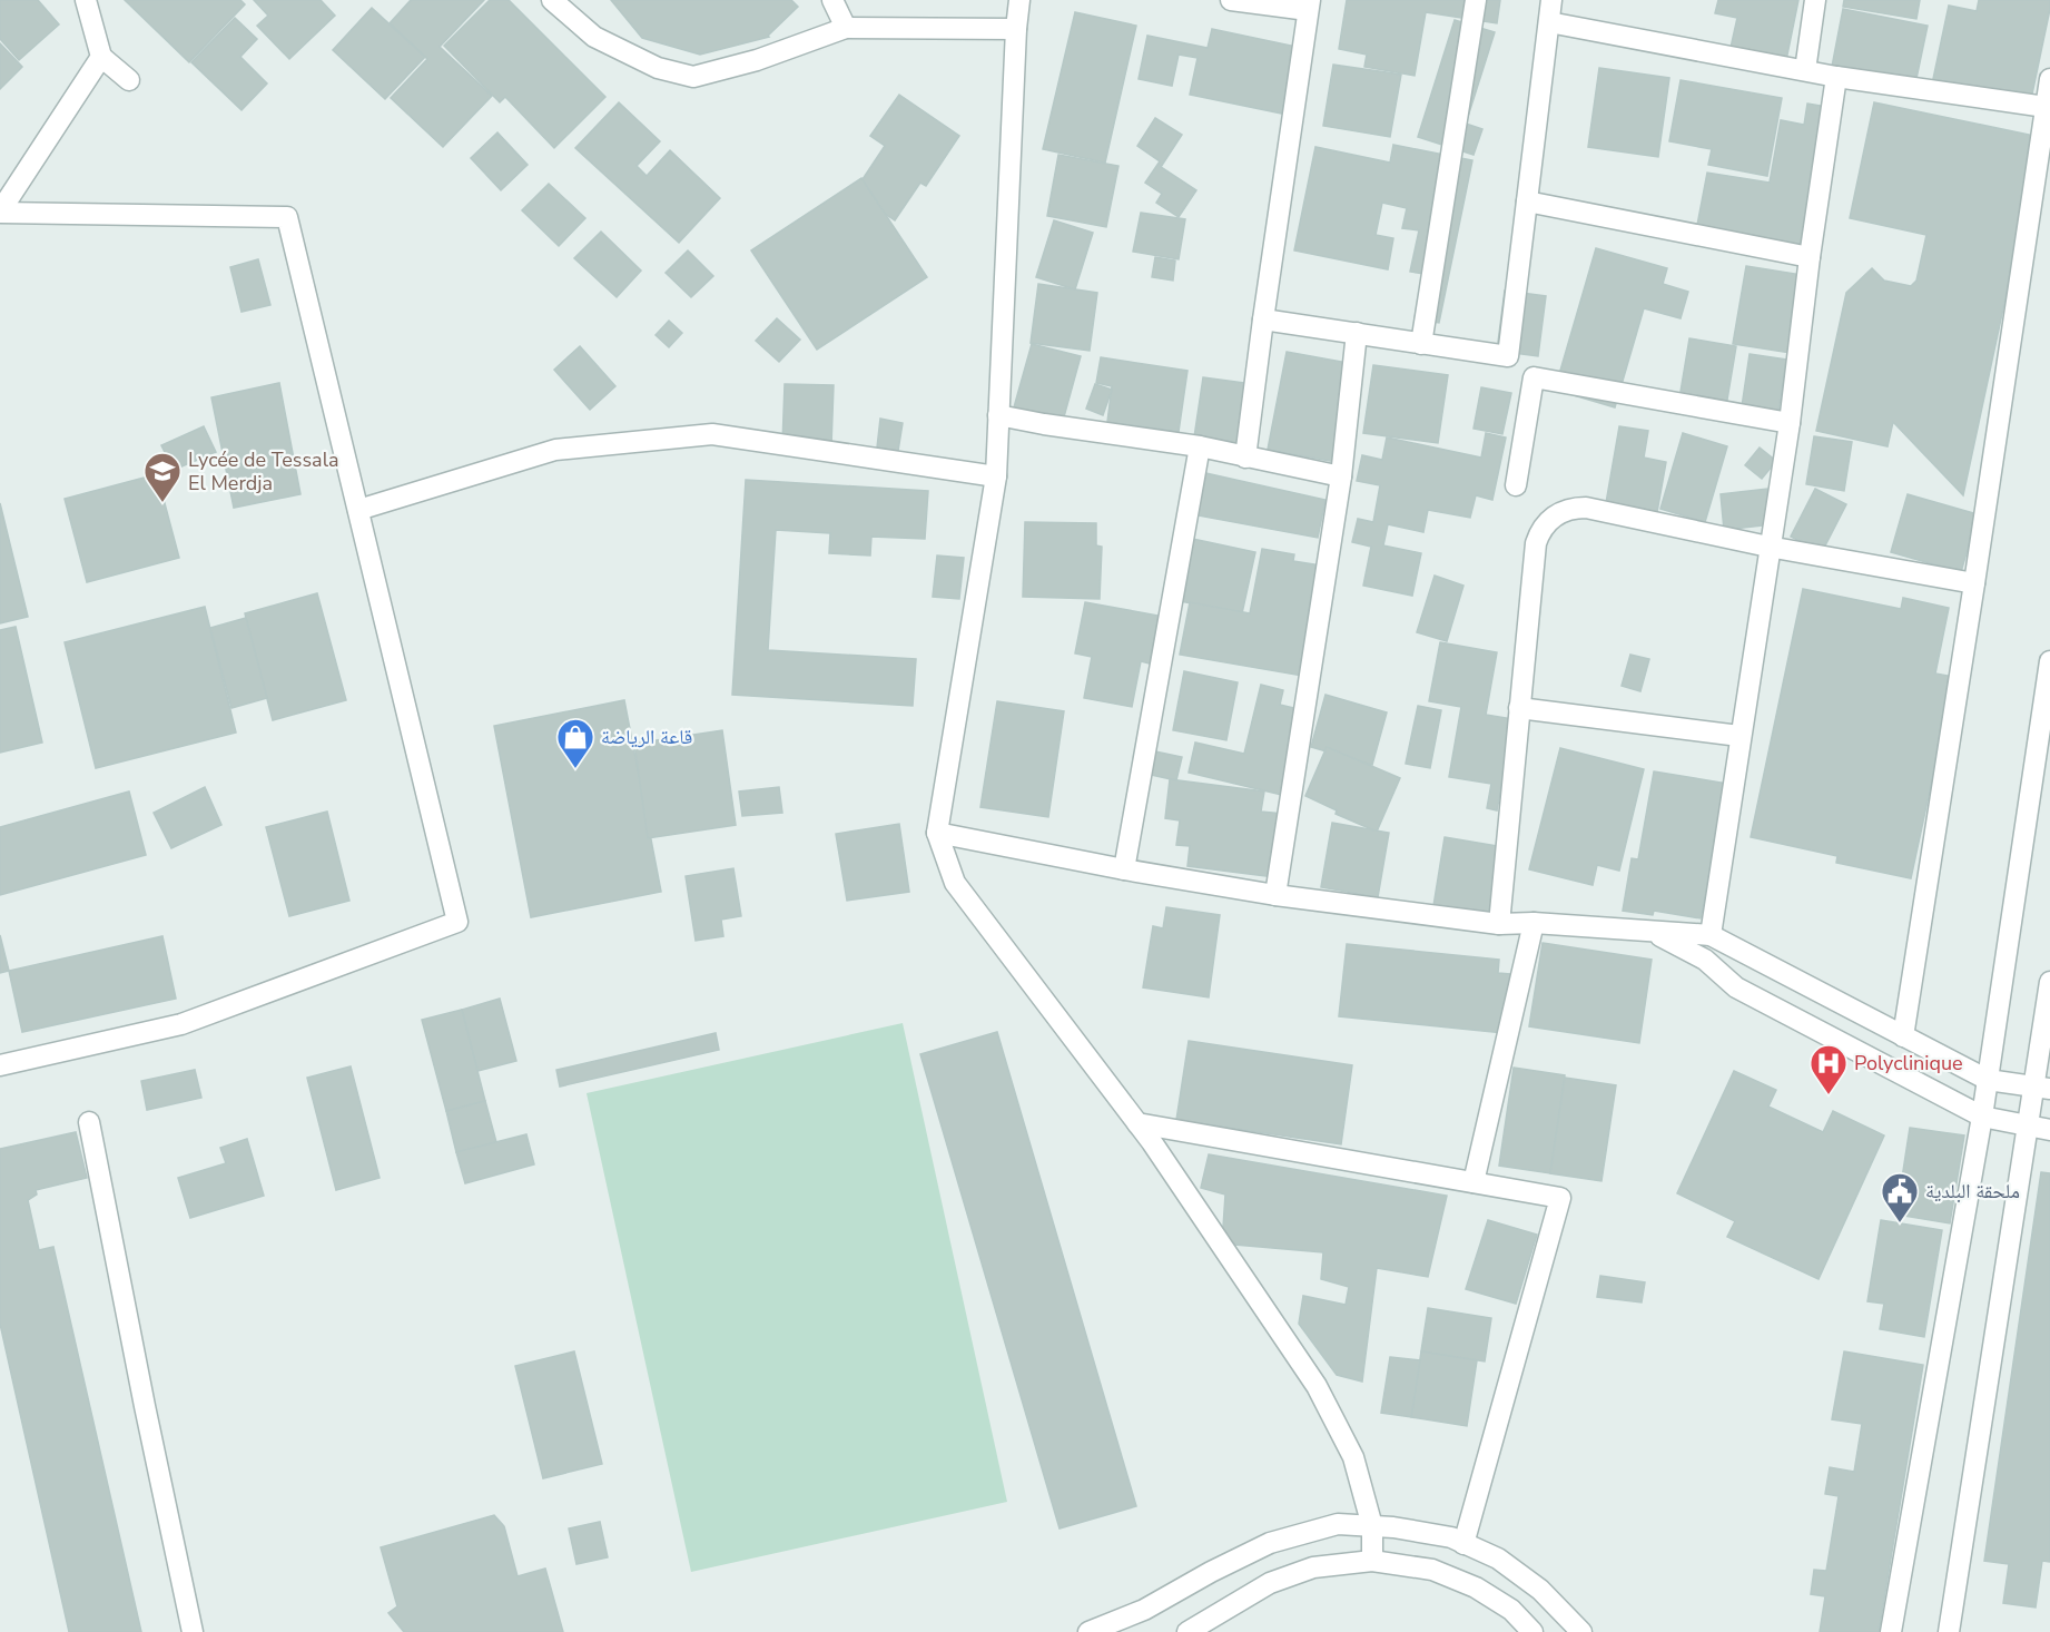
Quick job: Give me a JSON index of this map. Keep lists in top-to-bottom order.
{
  "places": {
    "school or university": ["Lycée de Tessala El Merdja"],
    "shop": ["قاعة الرياضة"],
    "hospital": ["Polyclinique"],
    "public building": ["ملحقة البلدية"]
  }
}
